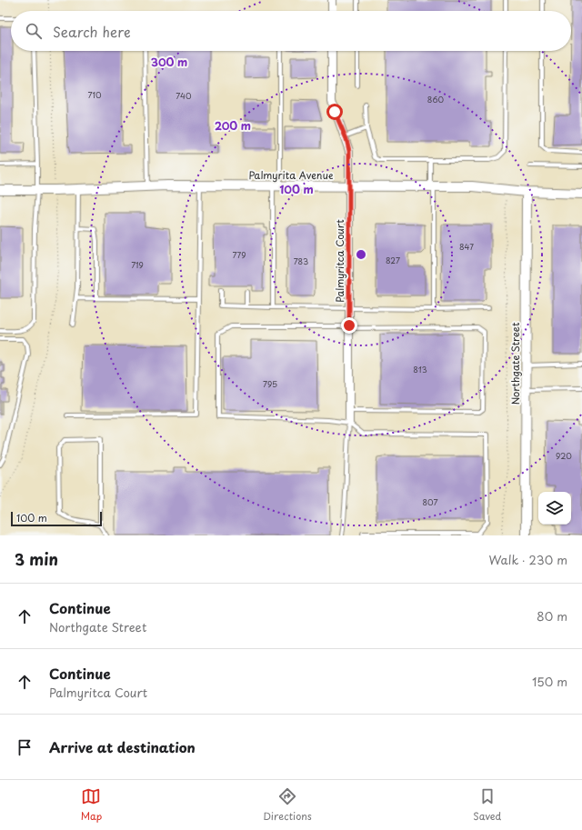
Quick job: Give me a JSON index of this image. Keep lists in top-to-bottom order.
{
  "streets": {
    "street": ["Palmyrita Avenue", "Palmyritca Court", "Northgate Street"]
  },
  "crossings": [
    ["Palmyrita Avenue", "Palmyritca Court"],
    ["Palmyrita Avenue", "Northgate Street"]
  ],
  "house_numbers": [
    "710",
    "740",
    "860",
    "847",
    "779",
    "827",
    "783",
    "719",
    "813",
    "795",
    "920",
    "807"
  ],
  "scale_bar": "100 m",
  "page": {
    "search": "Search here",
    "scale": "100 m",
    "heading": ["3 min", "Walk · 230 m"],
    "list": [
      ["Continue", "Northgate Street", "80 m"],
      ["Continue", "Palmyritca Court", "150 m"],
      "Arrive at destination"
    ],
    "nav": ["Map", "Directions", "Saved"]
  },
  "rings": ["300 m", "200 m", "100 m"]
}
